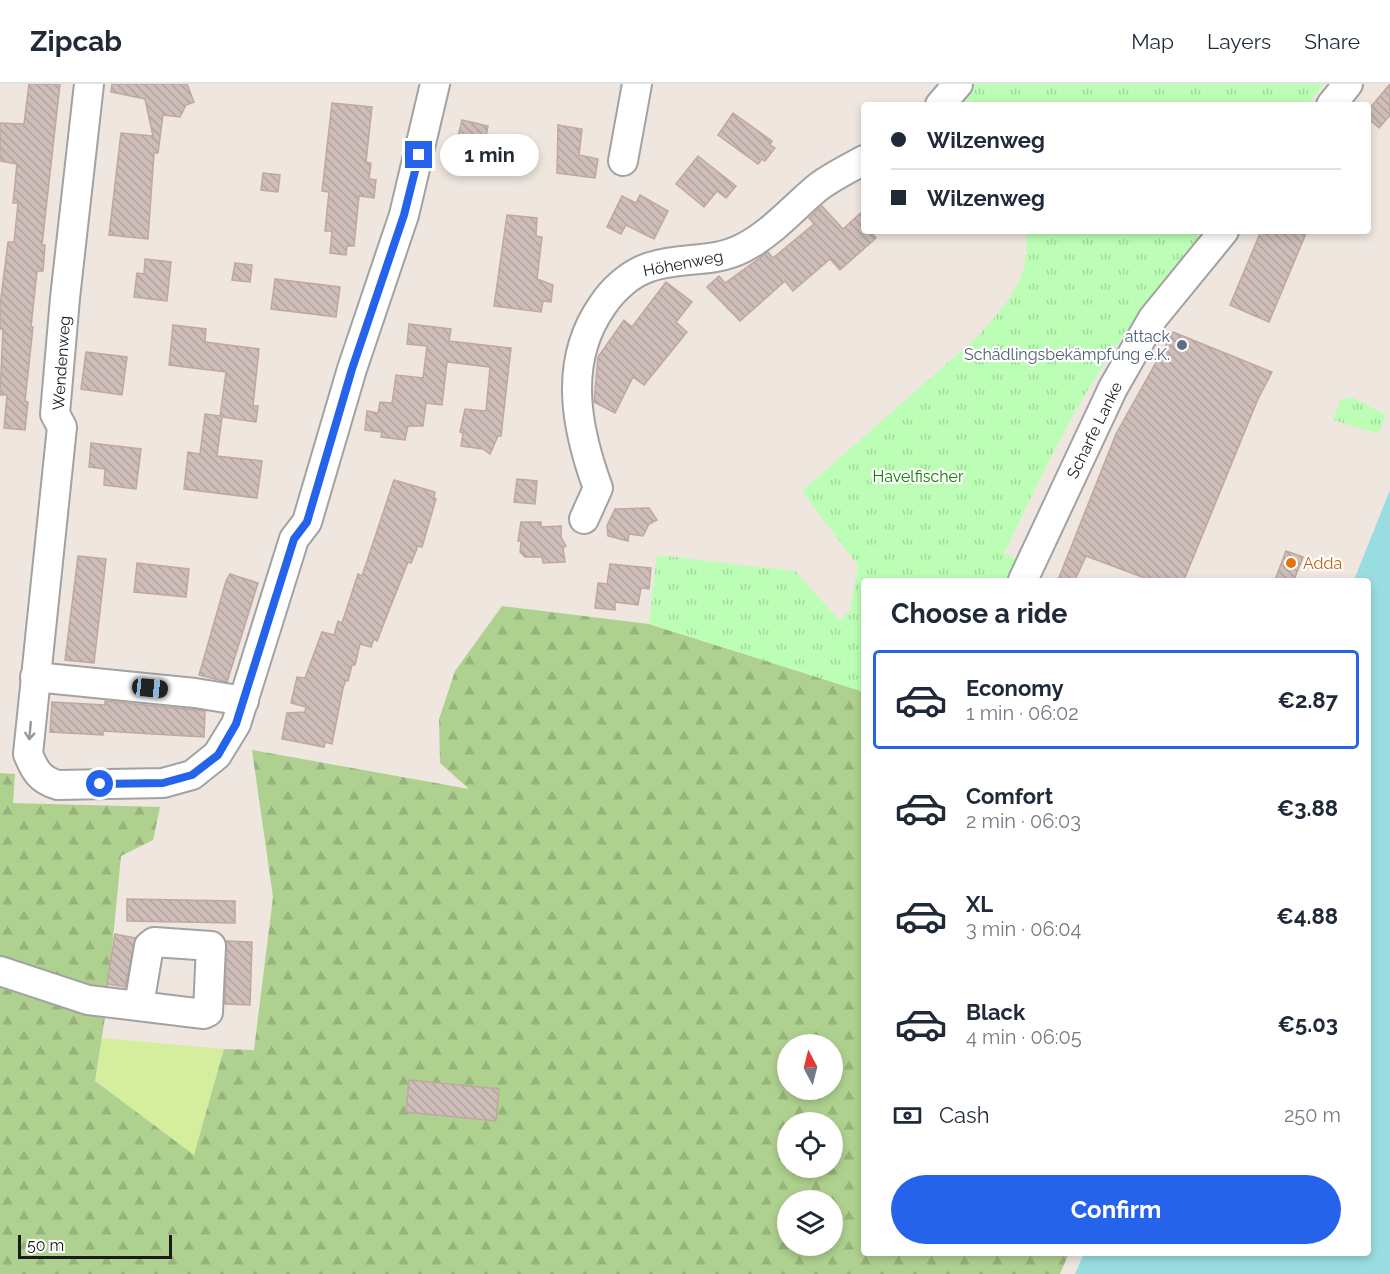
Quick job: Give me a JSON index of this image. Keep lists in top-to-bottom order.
{
  "streets": {
    "street": ["Höhenweg", "Wendenweg", "Scharfe Lanke"]
  },
  "parks": ["Havelfischer"],
  "places": ["attack Schädlingsbekämpfung e.K.", "Adda"],
  "scale_bar": "50 m",
  "north": "top",
  "page": {
    "header": "Zipcab",
    "nav": ["Map", "Layers", "Share"],
    "banner": ["Wilzenweg", "Wilzenweg"],
    "bubble": "1 min",
    "heading": "Choose a ride",
    "list": [
      {
        "name": "Economy",
        "note": "1 min · 06:02",
        "value": "€2.87"
      },
      {
        "name": "Comfort",
        "note": "2 min · 06:03",
        "value": "€3.88"
      },
      {
        "name": "XL",
        "note": "3 min · 06:04",
        "value": "€4.88"
      },
      {
        "name": "Black",
        "note": "4 min · 06:05",
        "value": "€5.03"
      }
    ],
    "pay": ["Cash", "250 m"],
    "buttons": "Confirm",
    "scale": "50 m"
  }
}
